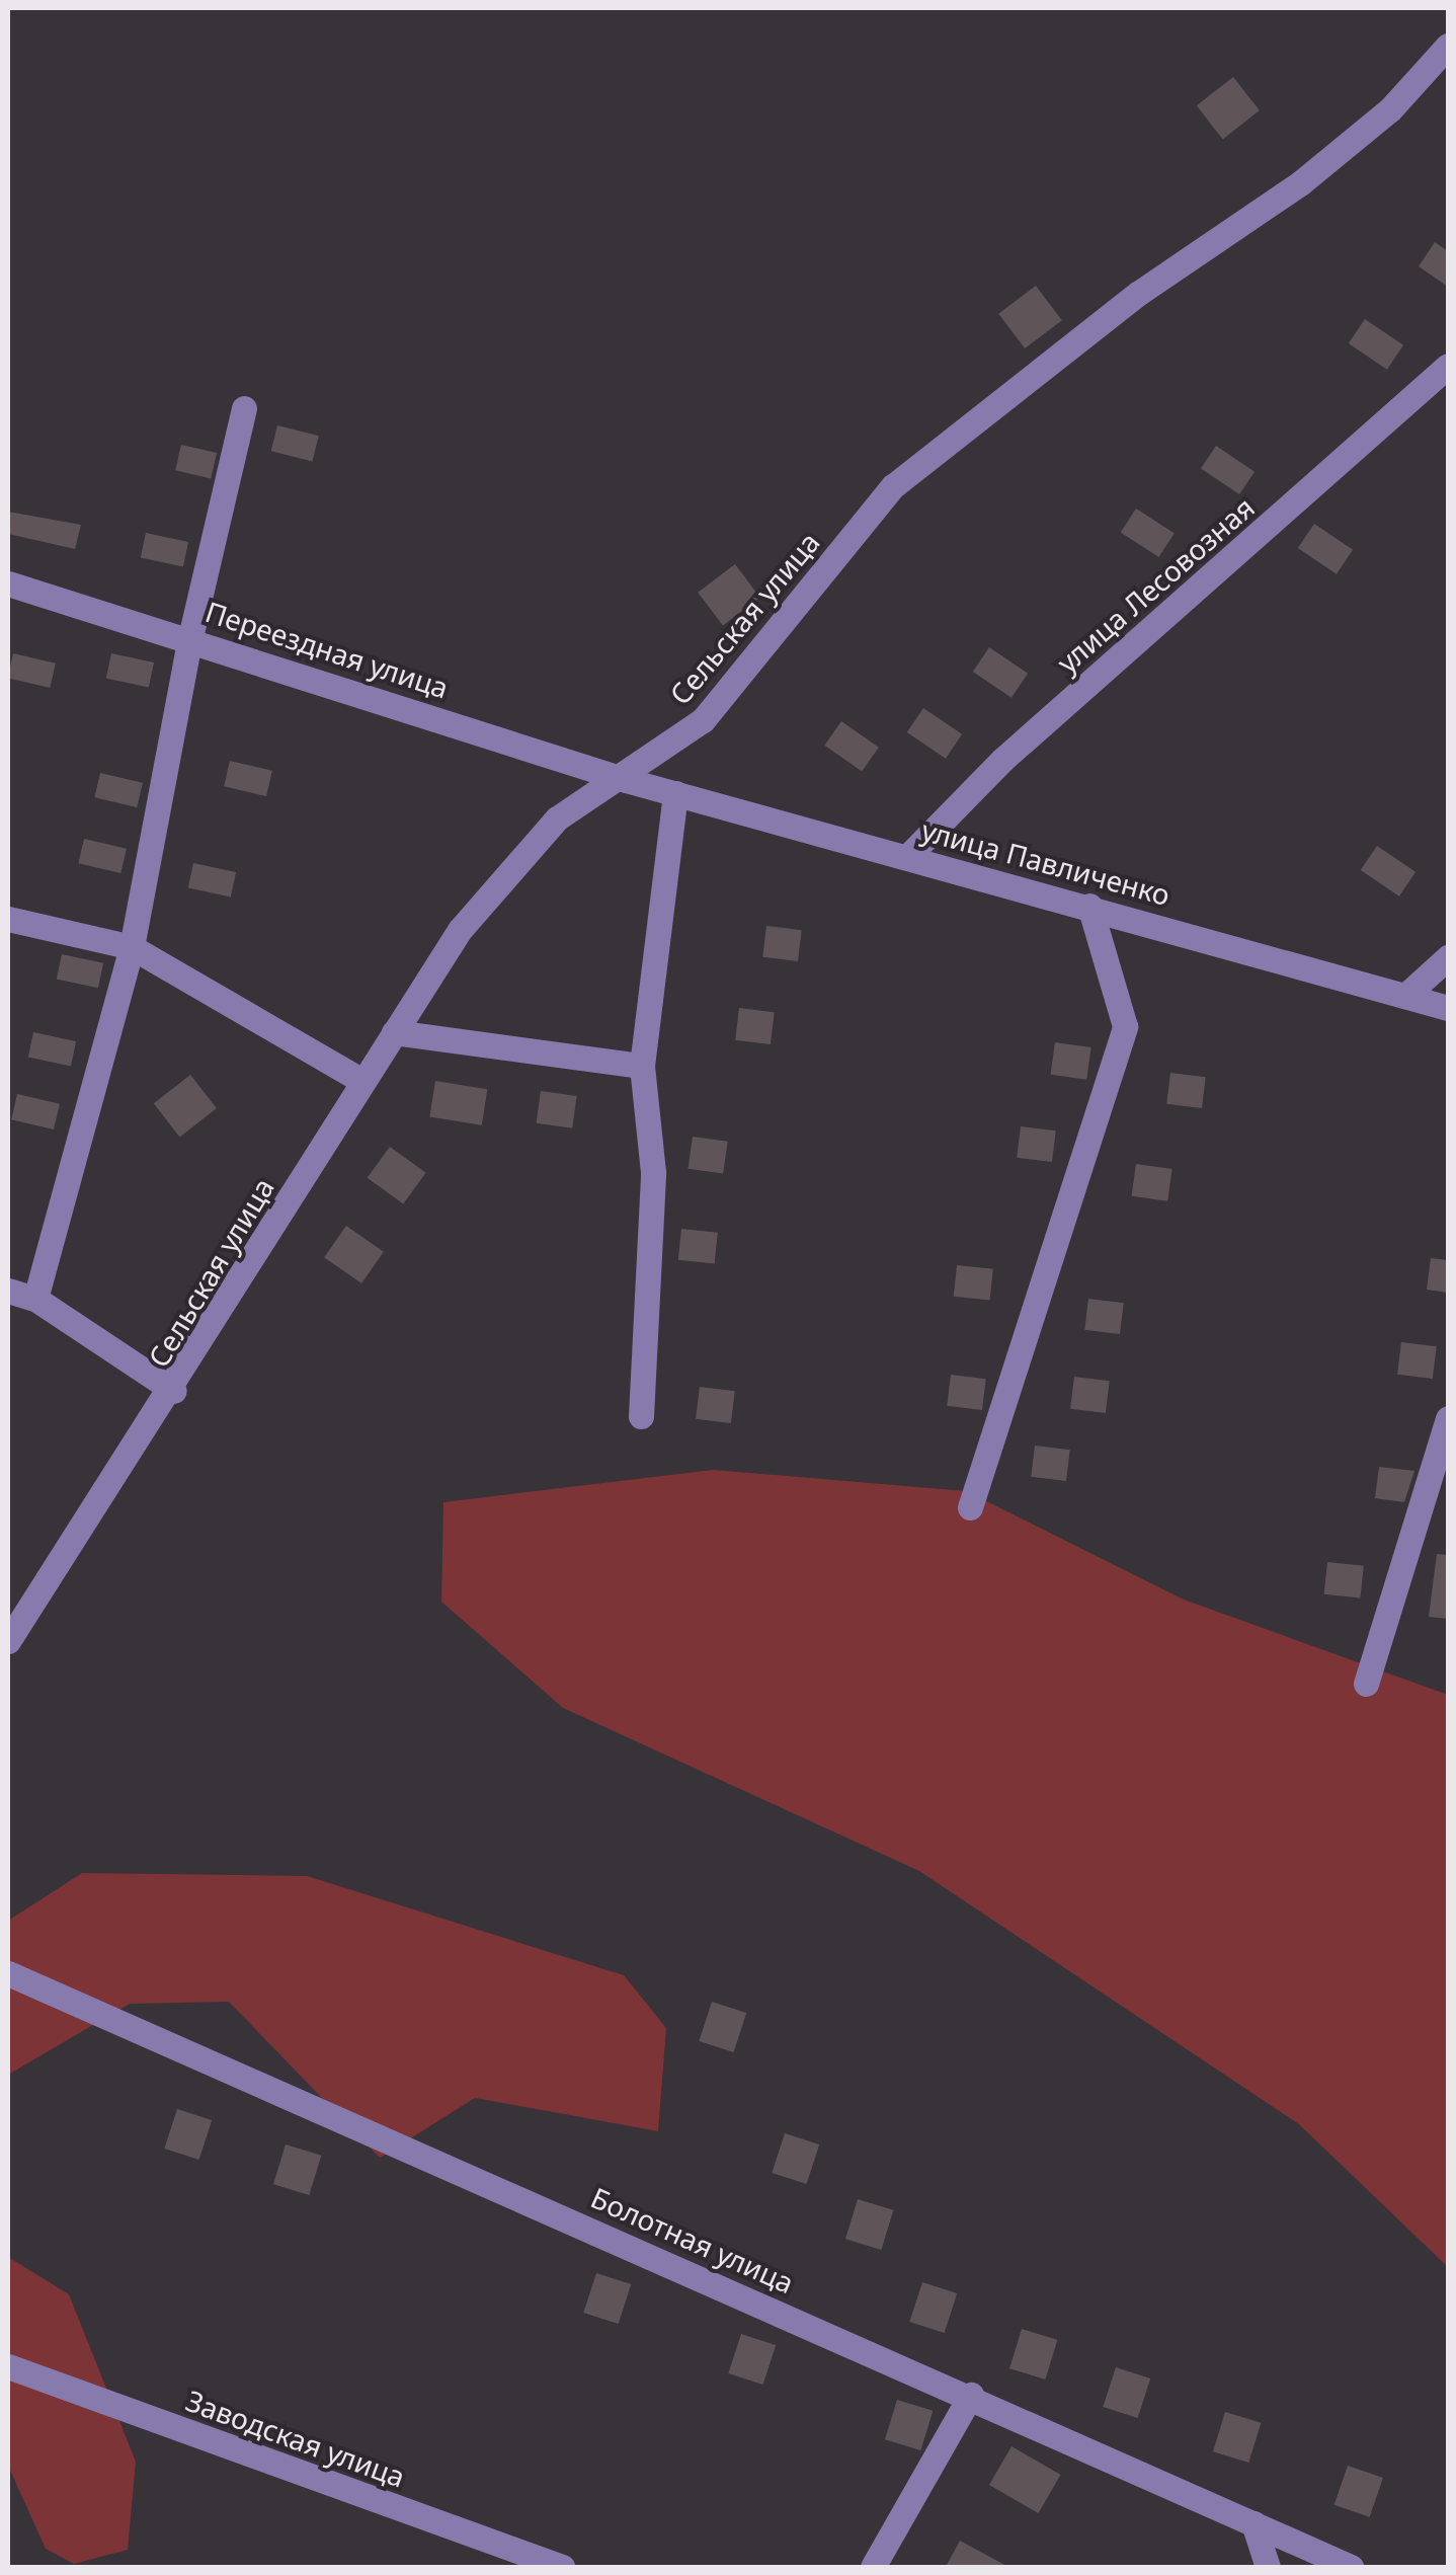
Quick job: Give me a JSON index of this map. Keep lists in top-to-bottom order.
{
  "streets": {
    "street": [
      "улица Лесовозная",
      "Сельская улица",
      "Переездная улица",
      "улица Павличенко",
      "Болотная улица",
      "Заводская улица"
    ]
  },
  "crossings": [
    ["улица Лесовозная", "улица Павличенко"],
    ["Сельская улица", "Переездная улица"],
    ["Сельская улица", "улица Павличенко"],
    ["Переездная улица", "улица Павличенко"]
  ]
}
